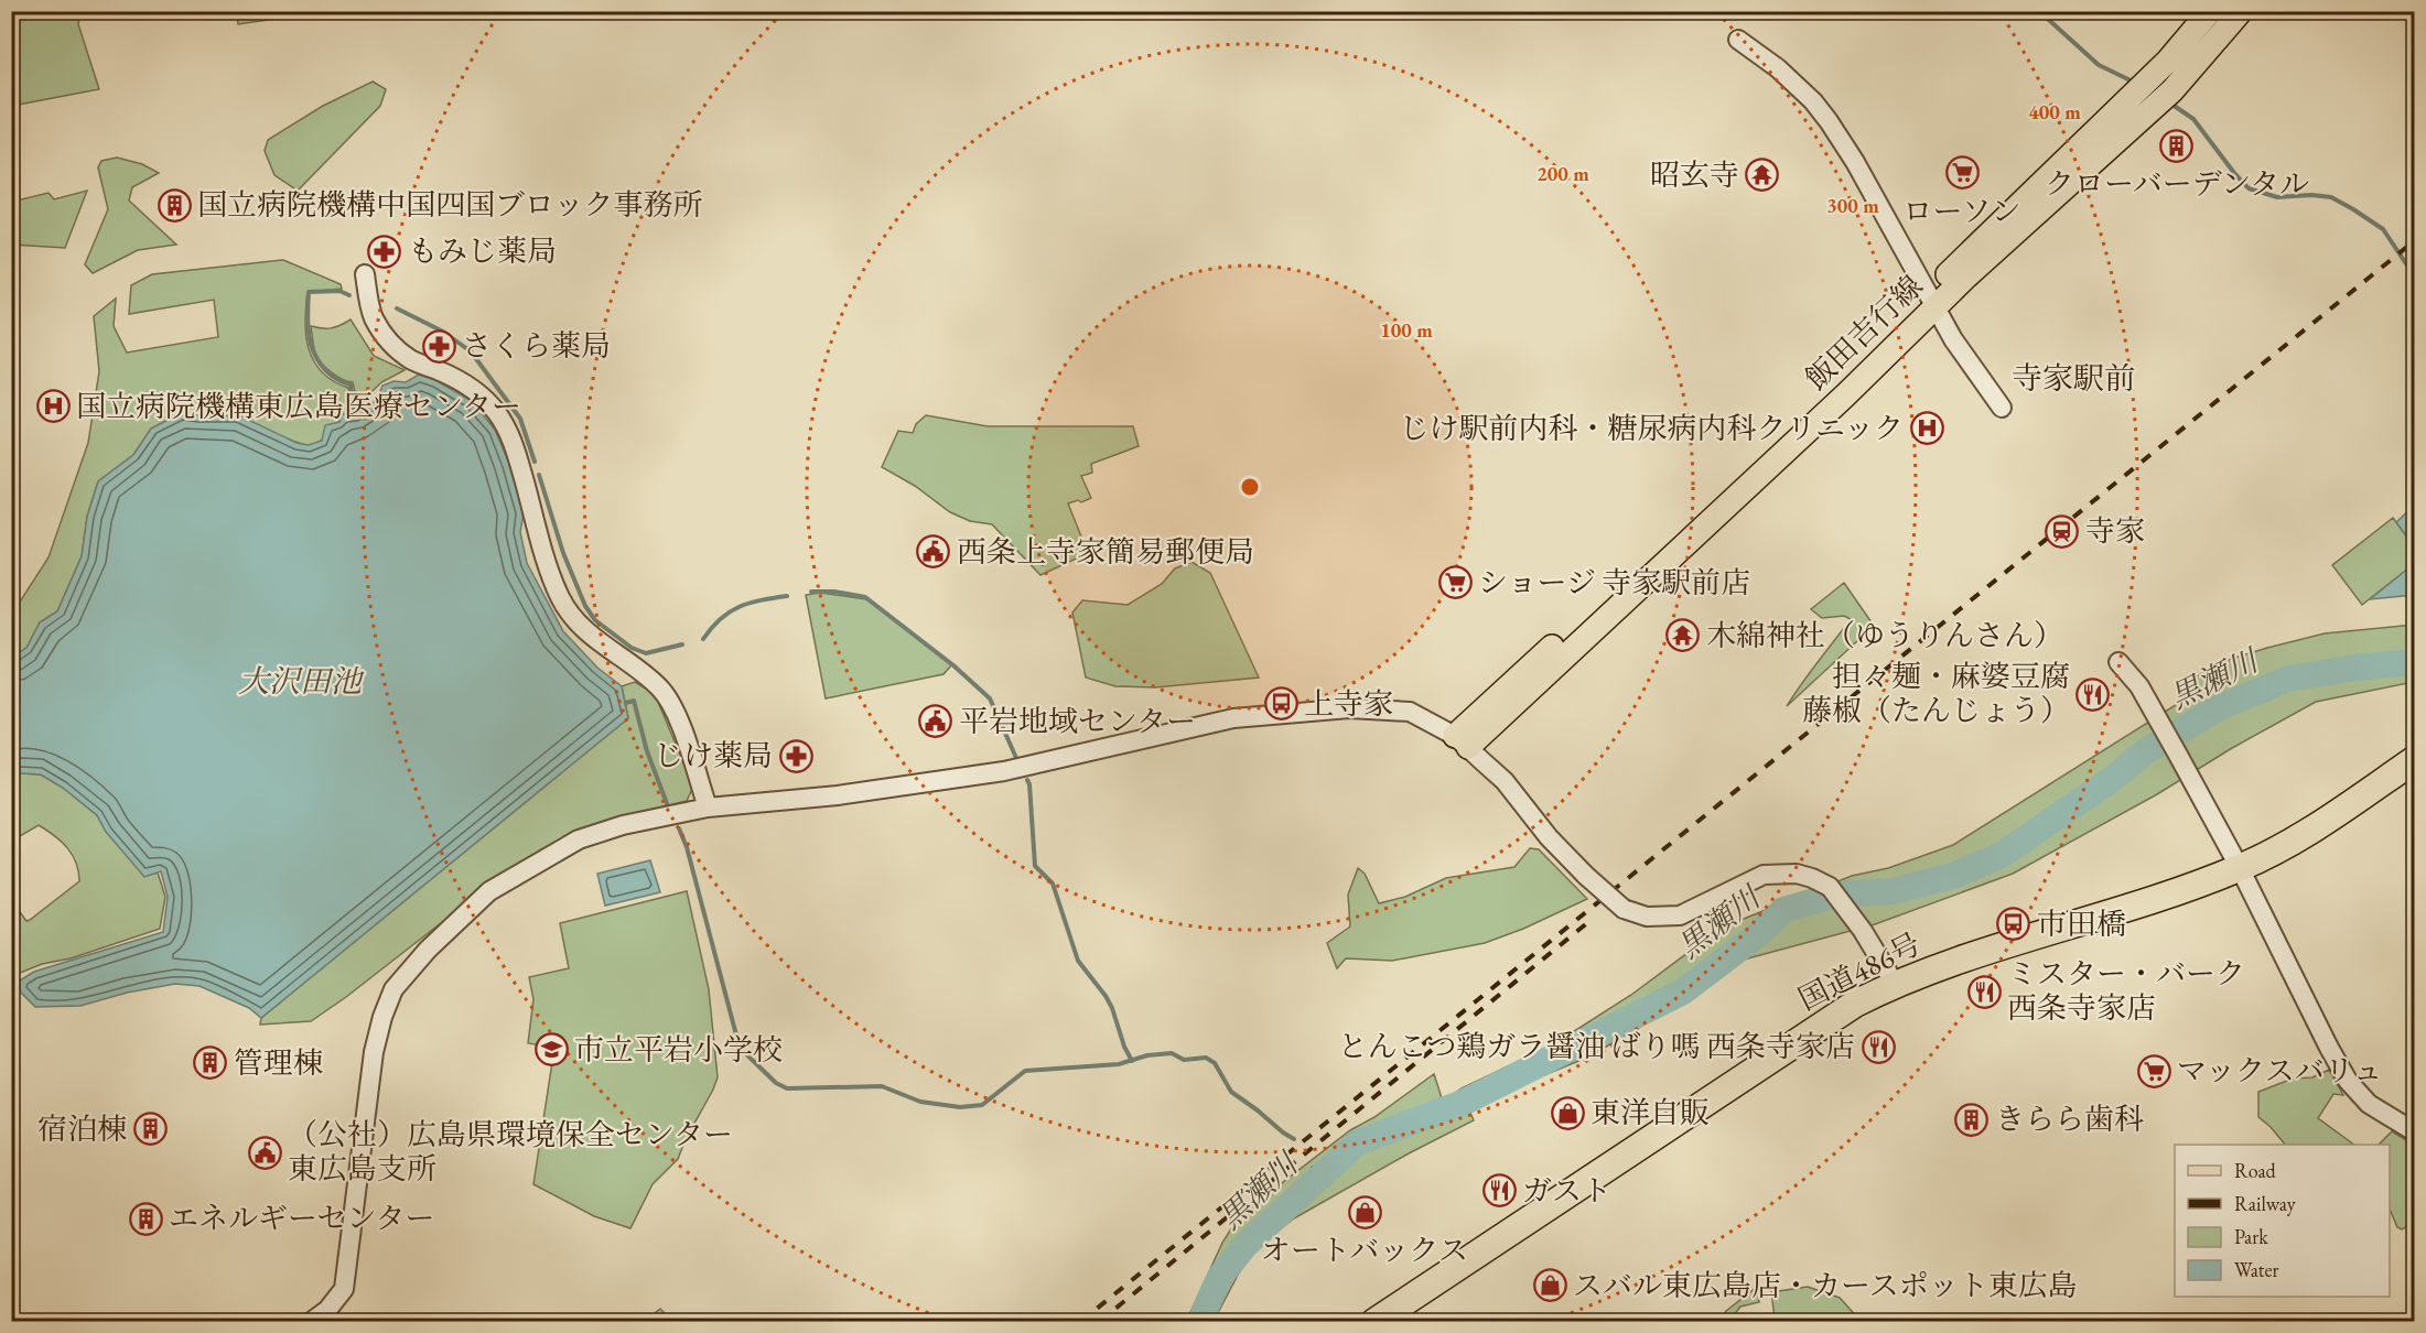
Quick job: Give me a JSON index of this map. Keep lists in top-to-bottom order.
{
  "streets": {
    "highway": ["国道486号"],
    "main road": ["飯田吉行線"]
  },
  "districts": ["寺家駅前"],
  "water": ["黒瀬川", "大沢田池"],
  "places": {
    "building": [
      "クローバーデンタル",
      "国立病院機構中国四国ブロック事務所",
      "管理棟",
      "きらら歯科",
      "宿泊棟",
      "エネルギーセンター"
    ],
    "supermarket": ["ローソン", "ショージ 寺家駅前店", "マックスバリュ"],
    "temple": ["昭玄寺", "木綿神社（ゆうりんさん）"],
    "pharmacy": ["もみじ薬局", "さくら薬局", "じけ薬局"],
    "hospital": ["国立病院機構東広島医療センター", "じけ駅前内科・糖尿病内科クリニック"],
    "station": ["寺家"],
    "public building": ["西条上寺家簡易郵便局", "平岩地域センター", "（公社）広島県環境保全センター 東広島支所"],
    "restaurant": [
      "担々麺・麻婆豆腐 藤椒（たんじょう）",
      "ミスター・バーク 西条寺家店",
      "とんこつ鶏ガラ醤油 ばり嗎 西条寺家店",
      "ガスト"
    ],
    "bus stop": ["上寺家", "市田橋"],
    "school or university": ["市立平岩小学校"],
    "shop": ["東洋自販", "オートバックス", "スバル東広島店・カースポット東広島"]
  },
  "legend": [
    "Road",
    "Railway",
    "Park",
    "Water"
  ],
  "rings": [
    "400 m",
    "200 m",
    "300 m",
    "100 m"
  ]
}
